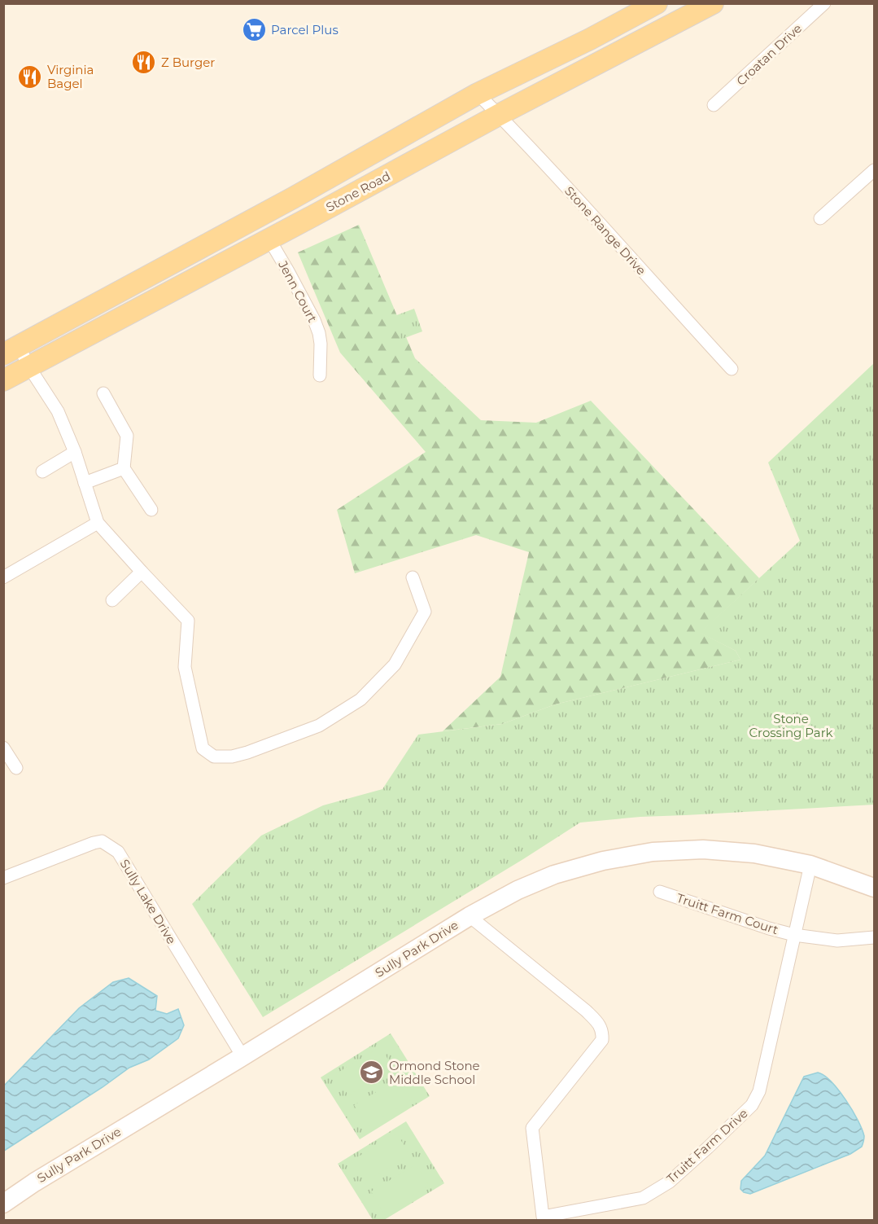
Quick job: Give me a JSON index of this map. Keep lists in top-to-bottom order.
{
  "streets": {
    "main road": ["Stone Road"],
    "street": [
      "Croatan Drive",
      "Stone Range Drive",
      "Jenn Court",
      "Sully Lake Drive",
      "Truitt Farm Court",
      "Sully Park Drive",
      "Truitt Farm Drive"
    ]
  },
  "crossings": [
    ["Stone Road", "Stone Range Drive"],
    ["Stone Road", "Jenn Court"],
    ["Sully Lake Drive", "Sully Park Drive"],
    ["Truitt Farm Court", "Truitt Farm Drive"],
    ["Sully Park Drive", "Truitt Farm Drive"]
  ],
  "parks": ["Stone Crossing Park"],
  "places": {
    "supermarket": ["Parcel Plus"],
    "restaurant": ["Z Burger", "Virginia Bagel"],
    "school or university": ["Ormond Stone Middle School"]
  }
}
